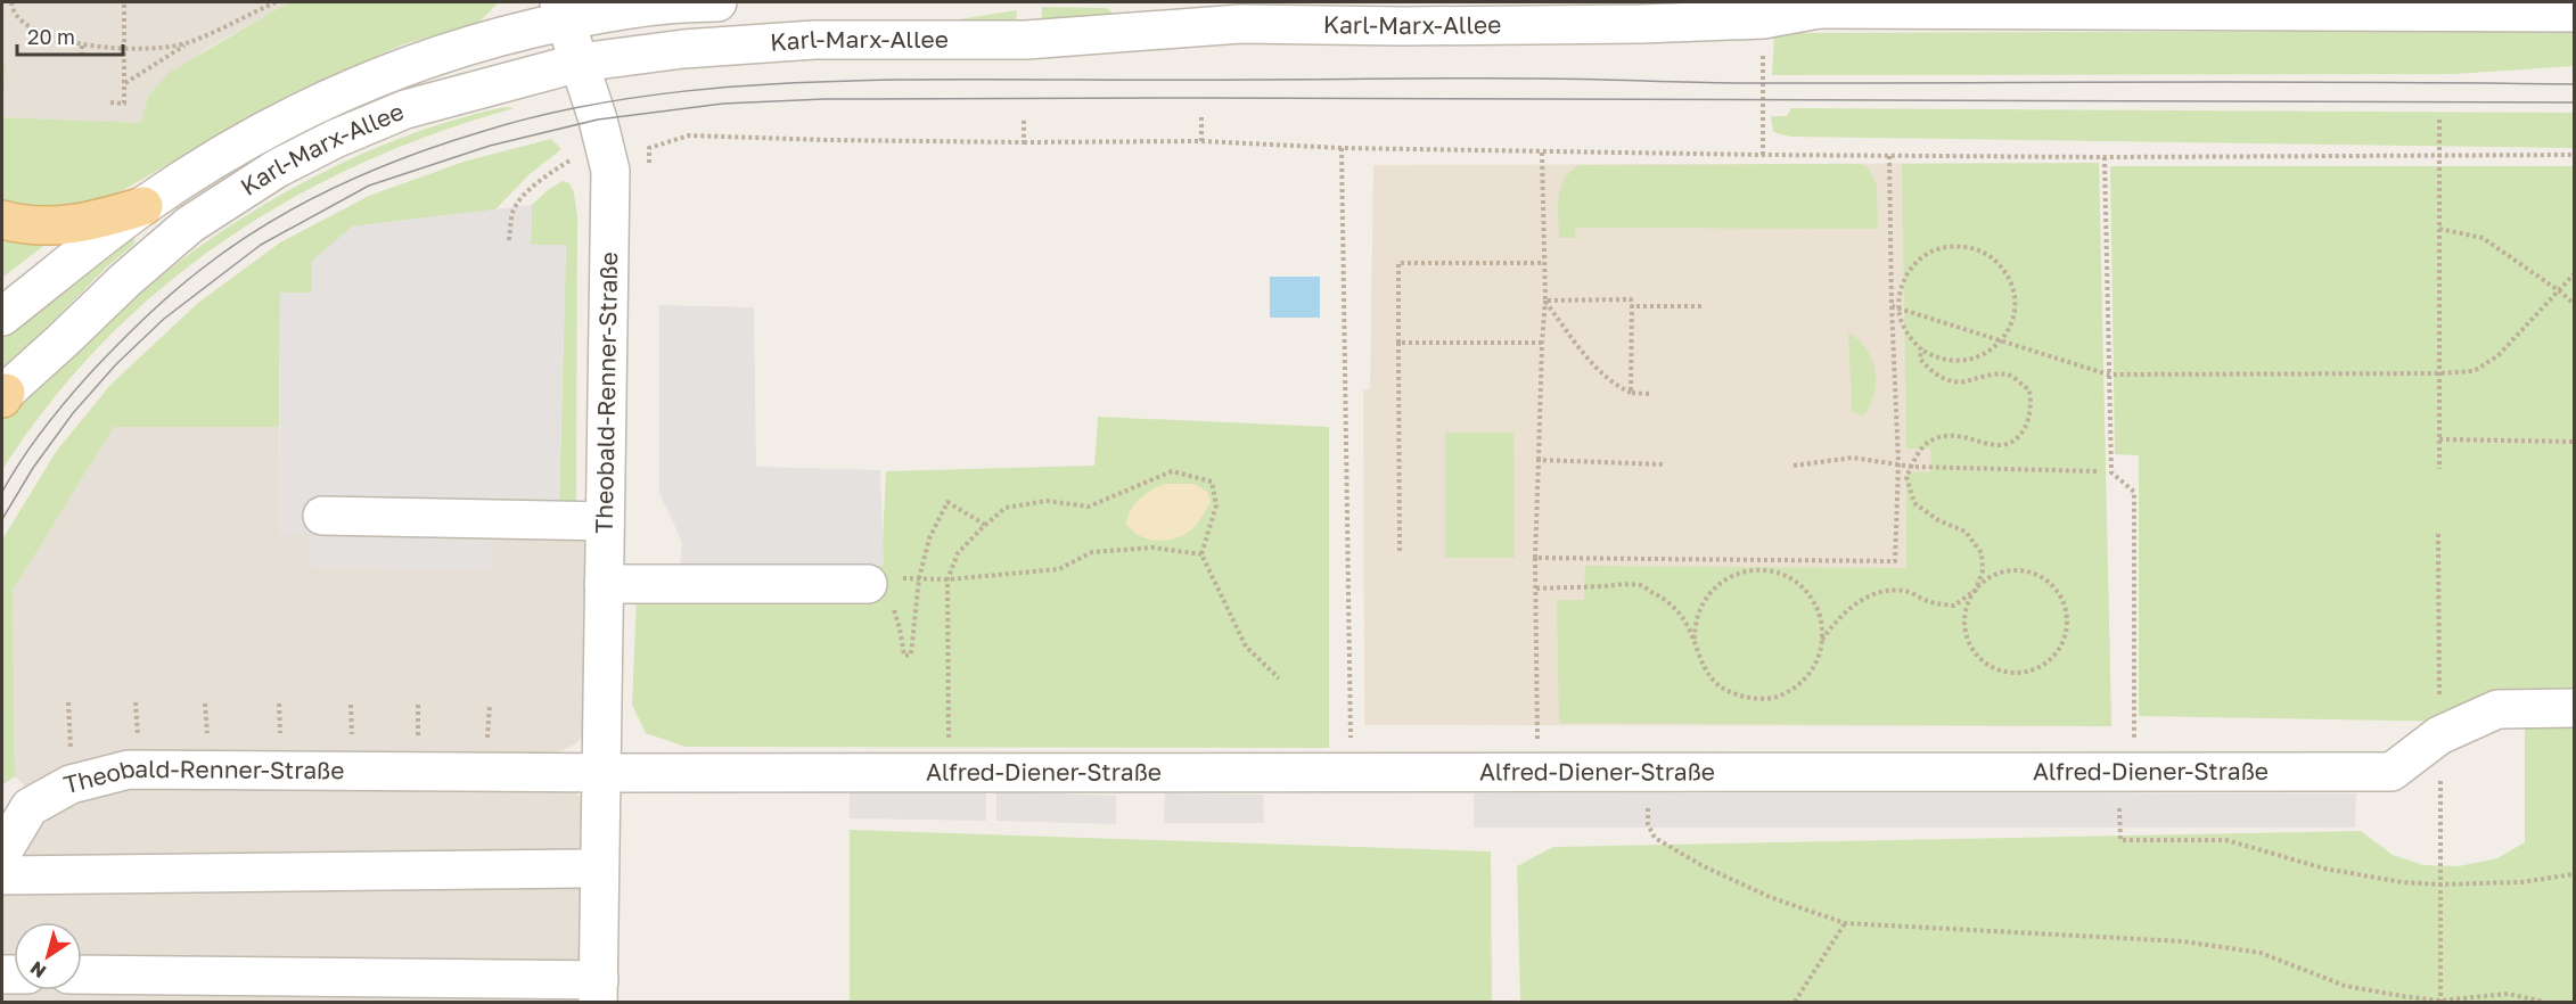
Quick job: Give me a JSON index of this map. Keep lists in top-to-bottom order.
{
  "streets": {
    "street": ["Karl-Marx-Allee", "Theobald-Renner-Straße", "Alfred-Diener-Straße"]
  },
  "crossings": [
    ["Karl-Marx-Allee", "Theobald-Renner-Straße"],
    ["Theobald-Renner-Straße", "Alfred-Diener-Straße"]
  ],
  "scale_bar": "20 m",
  "north": "bottom left"
}
